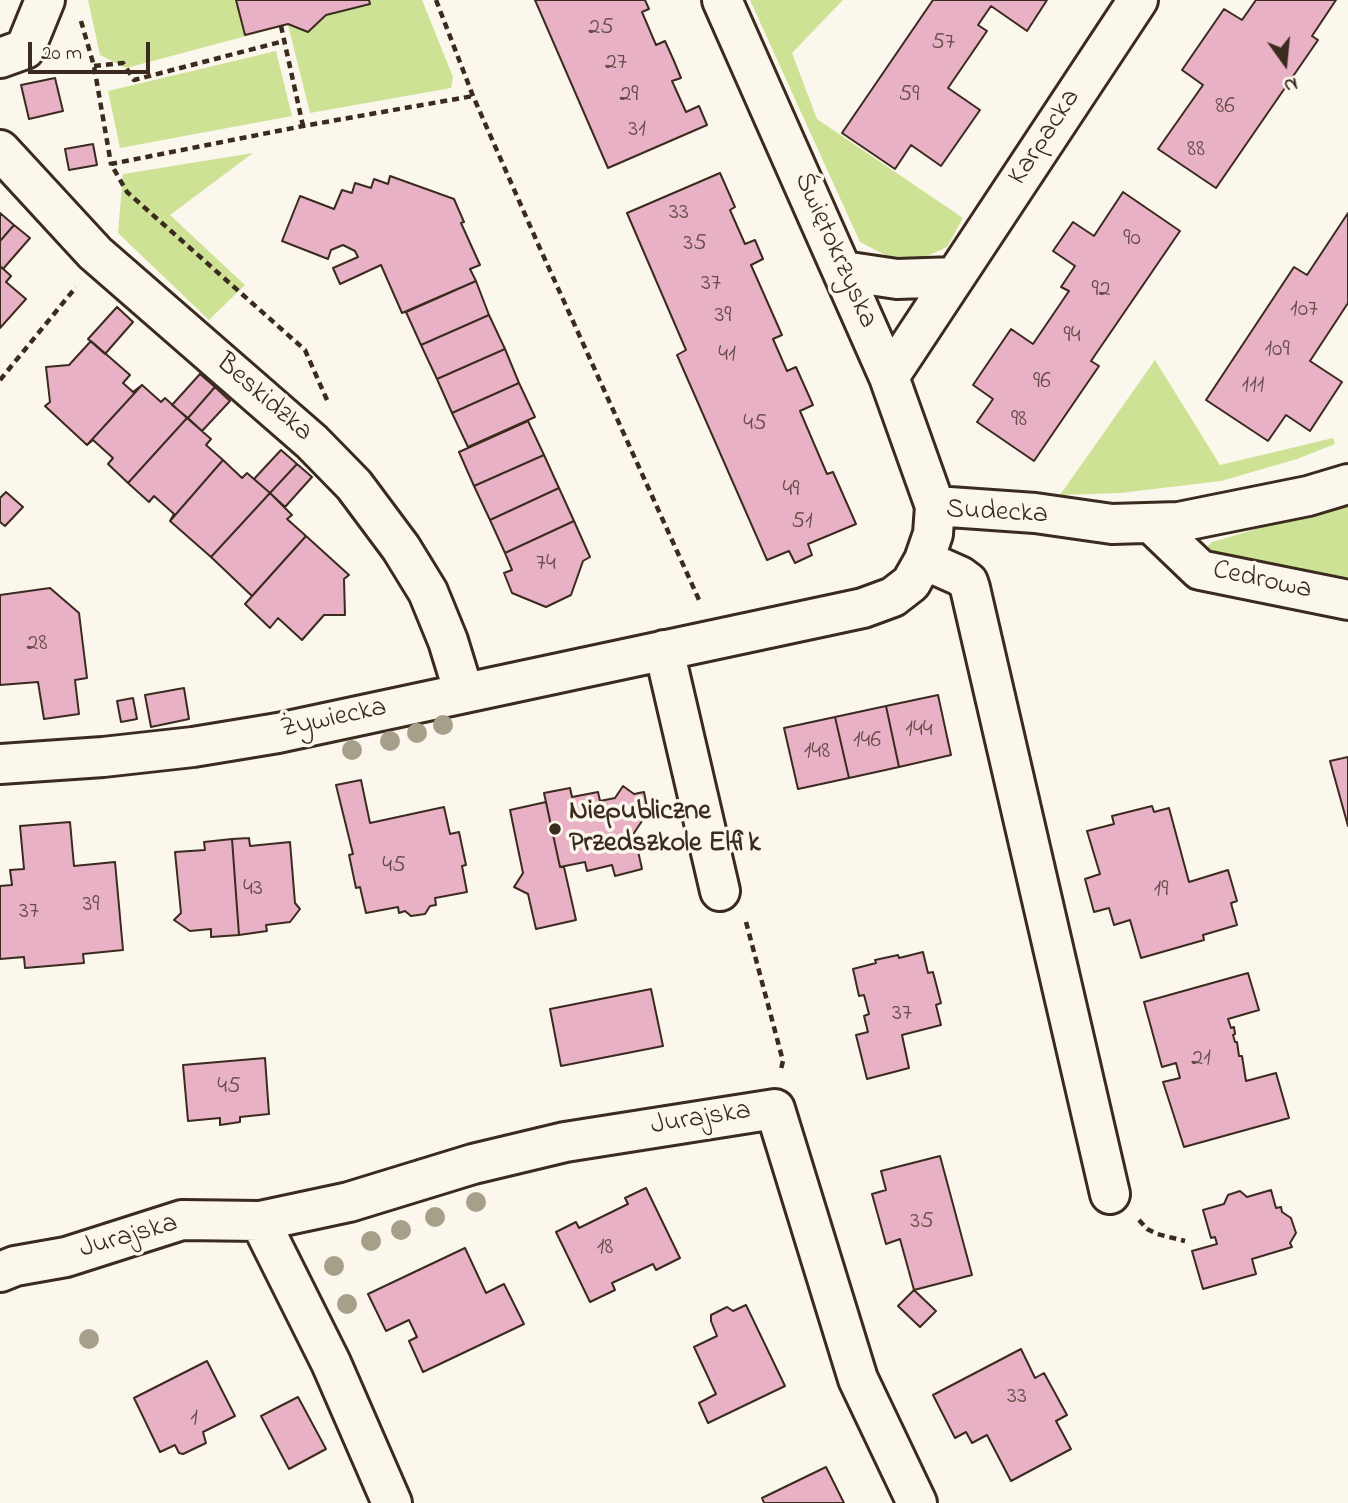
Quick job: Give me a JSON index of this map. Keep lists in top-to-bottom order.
{
  "streets": {
    "street": [
      "Karpacka",
      "Świętokrzyska",
      "Beskidzka",
      "Sudecka",
      "Cedrowa",
      "Żywiecka",
      "Jurajska"
    ]
  },
  "crossings": [
    ["Karpacka", "Świętokrzyska"],
    ["Świętokrzyska", "Sudecka"],
    ["Beskidzka", "Żywiecka"],
    ["Sudecka", "Cedrowa"],
    ["Sudecka", "Żywiecka"]
  ],
  "places": ["Niepubliczne Przedszkole Elfik"],
  "house_numbers": [
    "25",
    "57",
    "27",
    "29",
    "59",
    "86",
    "31",
    "88",
    "33",
    "90",
    "35",
    "37",
    "92",
    "107",
    "39",
    "94",
    "109",
    "41",
    "96",
    "111",
    "98",
    "45",
    "49",
    "51",
    "74",
    "28",
    "144",
    "146",
    "148",
    "45",
    "43",
    "19",
    "39",
    "37",
    "37",
    "21",
    "45",
    "35",
    "18",
    "33",
    "1"
  ],
  "scale_bar": "20 m",
  "north": "bottom"
}
